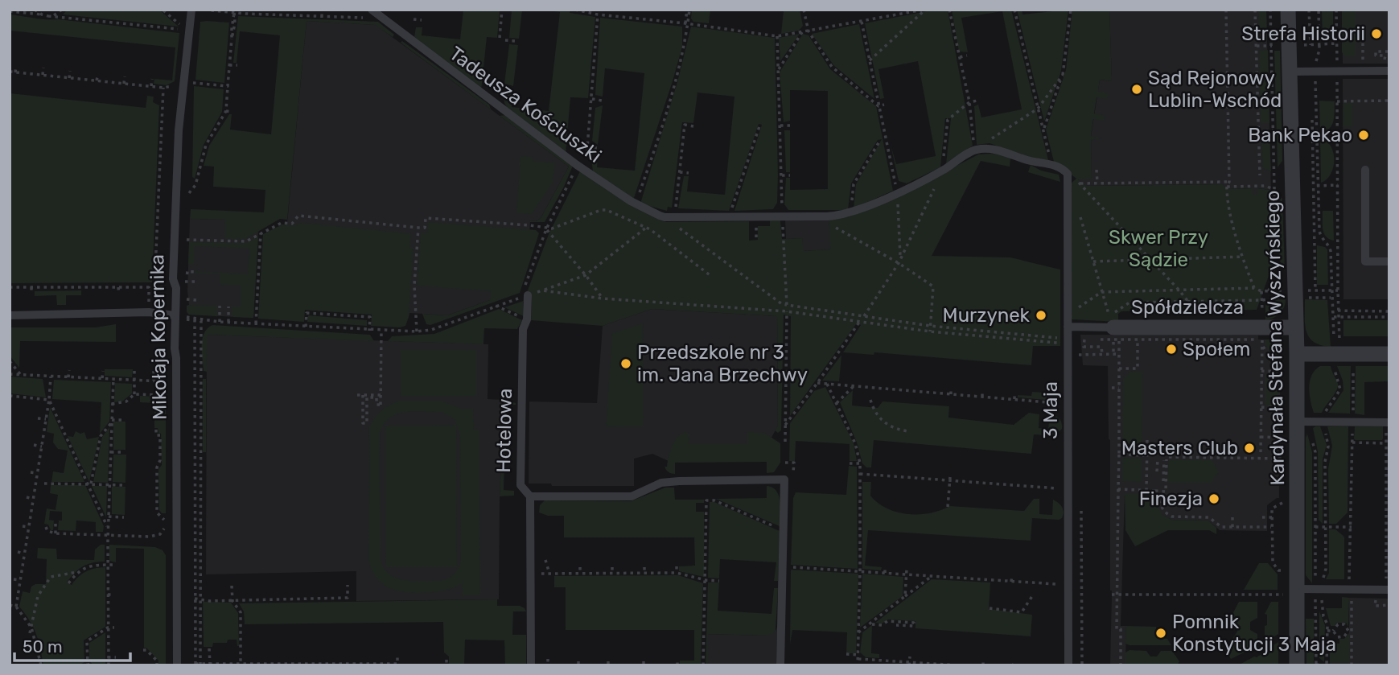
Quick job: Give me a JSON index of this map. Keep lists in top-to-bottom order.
{
  "streets": {
    "street": ["Spółdzielcza", "Kardynała Stefana Wyszyńskiego"],
    "lane": [
      "Tadeusza Kościuszki",
      "Mikołaja Kopernika",
      "3 Maja",
      "Hotelowa"
    ]
  },
  "crossings": [
    ["Spółdzielcza", "Kardynała Stefana Wyszyńskiego"]
  ],
  "parks": ["Skwer Przy Sądzie"],
  "places": [
    "Strefa Historii",
    "Sąd Rejonowy Lublin-Wschód",
    "Bank Pekao",
    "Murzynek",
    "Społem",
    "Przedszkole nr 3 im. Jana Brzechwy",
    "Masters Club",
    "Finezja",
    "Pomnik Konstytucji 3 Maja"
  ],
  "scale_bar": "50 m"
}
